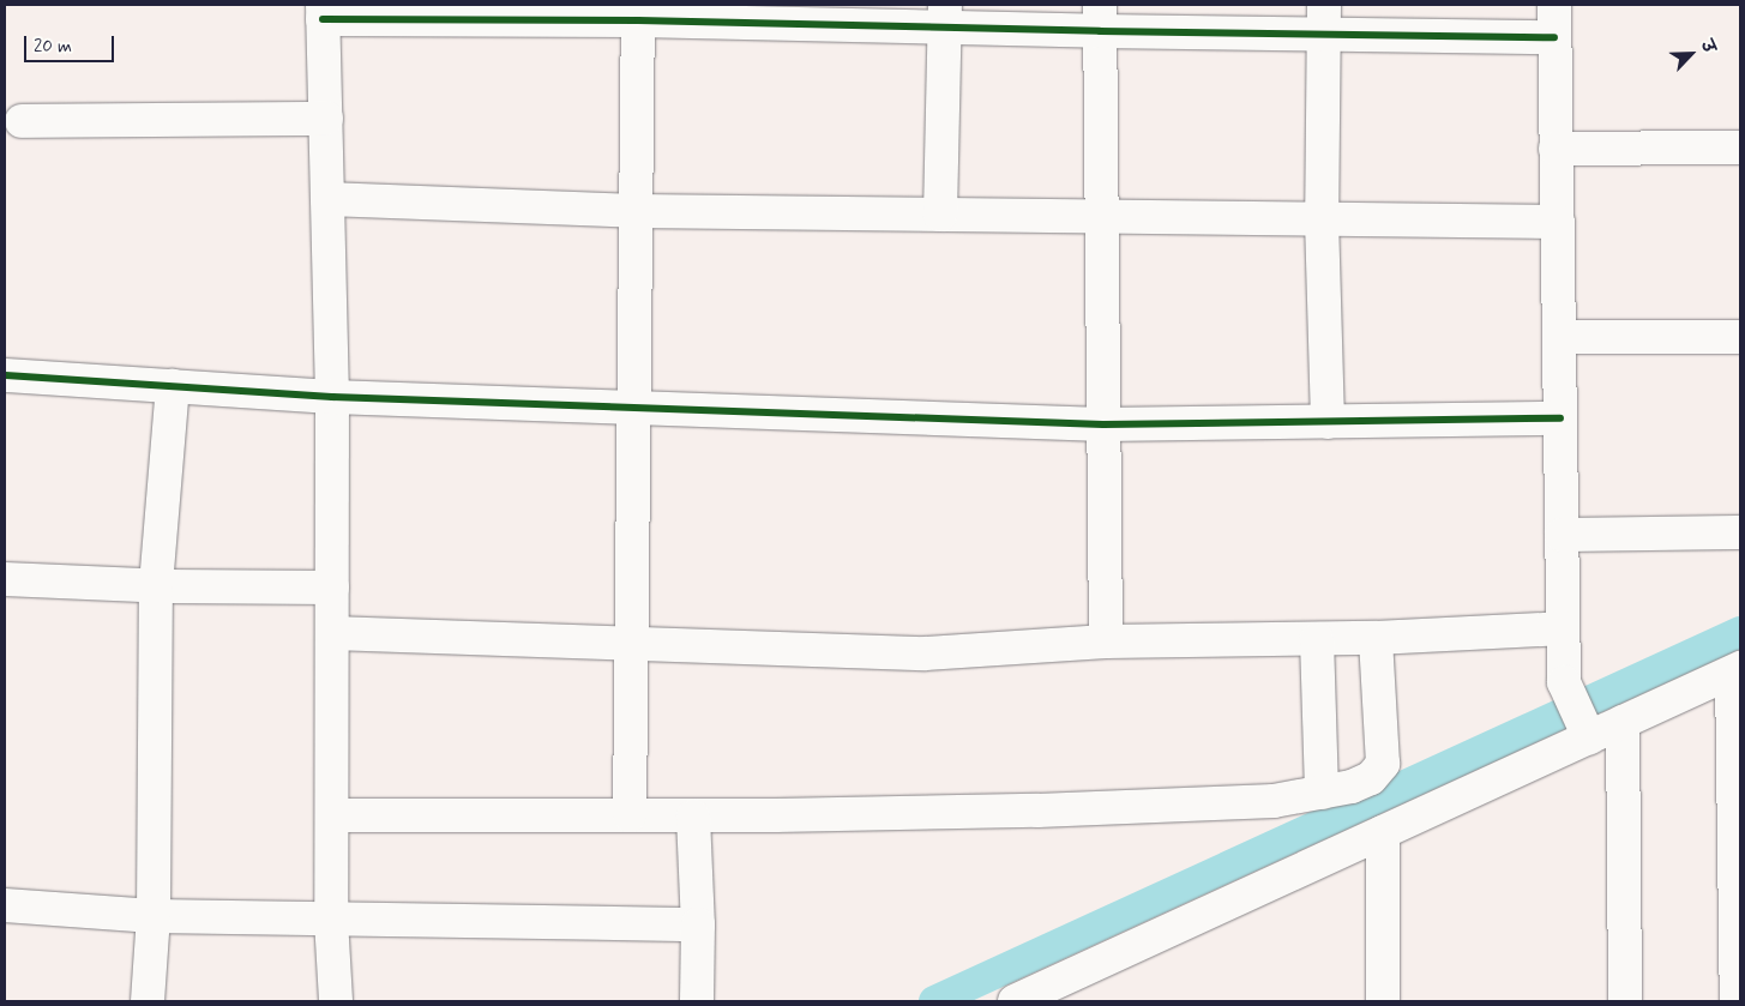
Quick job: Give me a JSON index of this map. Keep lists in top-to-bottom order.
{
  "scale_bar": "20 m",
  "north": "top right"
}
